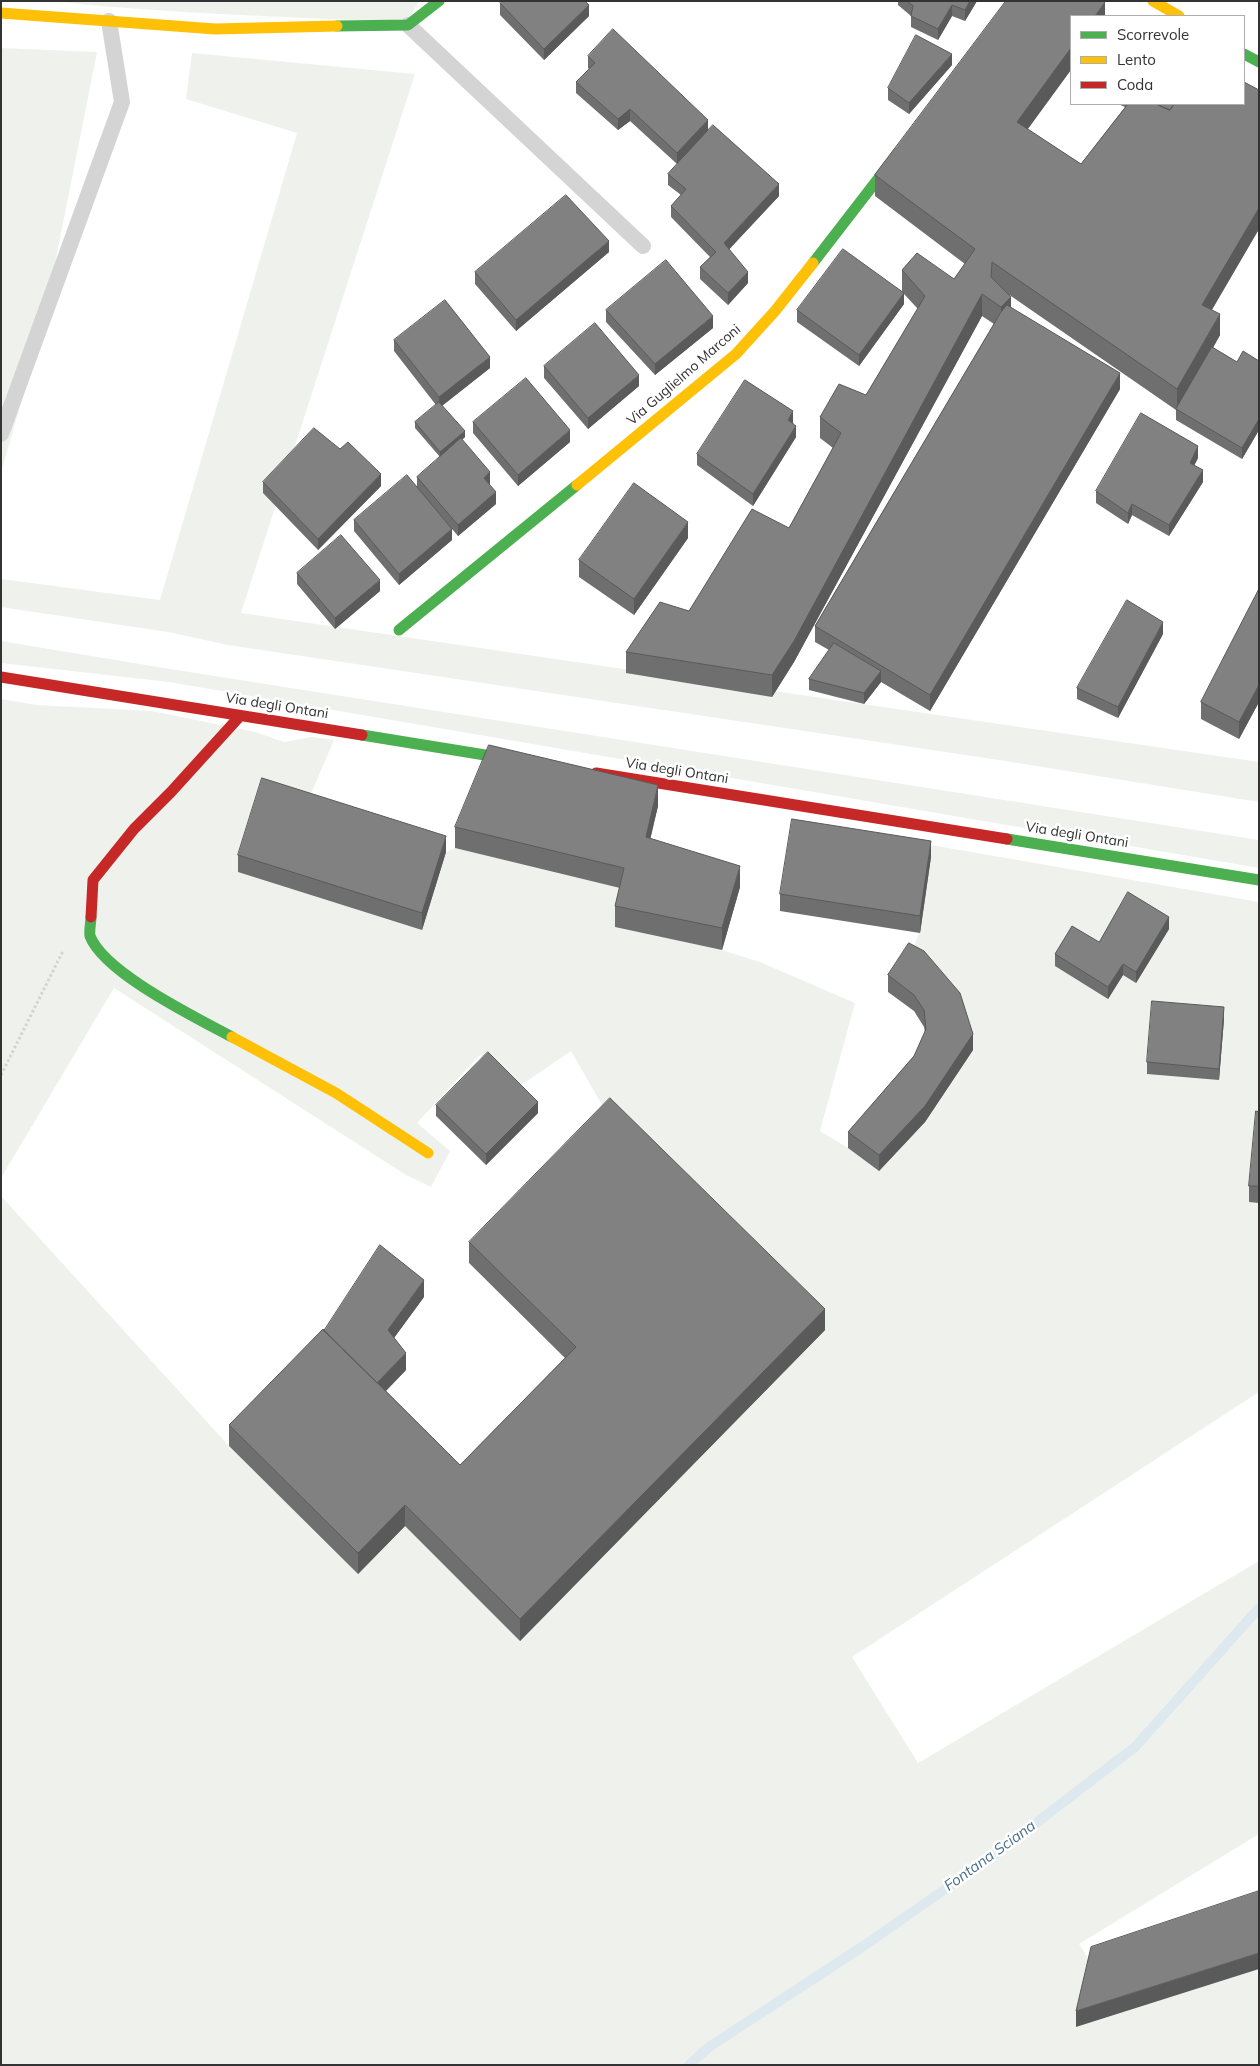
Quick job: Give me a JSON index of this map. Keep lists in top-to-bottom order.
{
  "streets": {
    "street": ["Via Guglielmo Marconi", "Via degli Ontani"]
  },
  "water": ["Fontana Sciana"],
  "legend": ["Scorrevole", "Lento", "Coda"]
}
